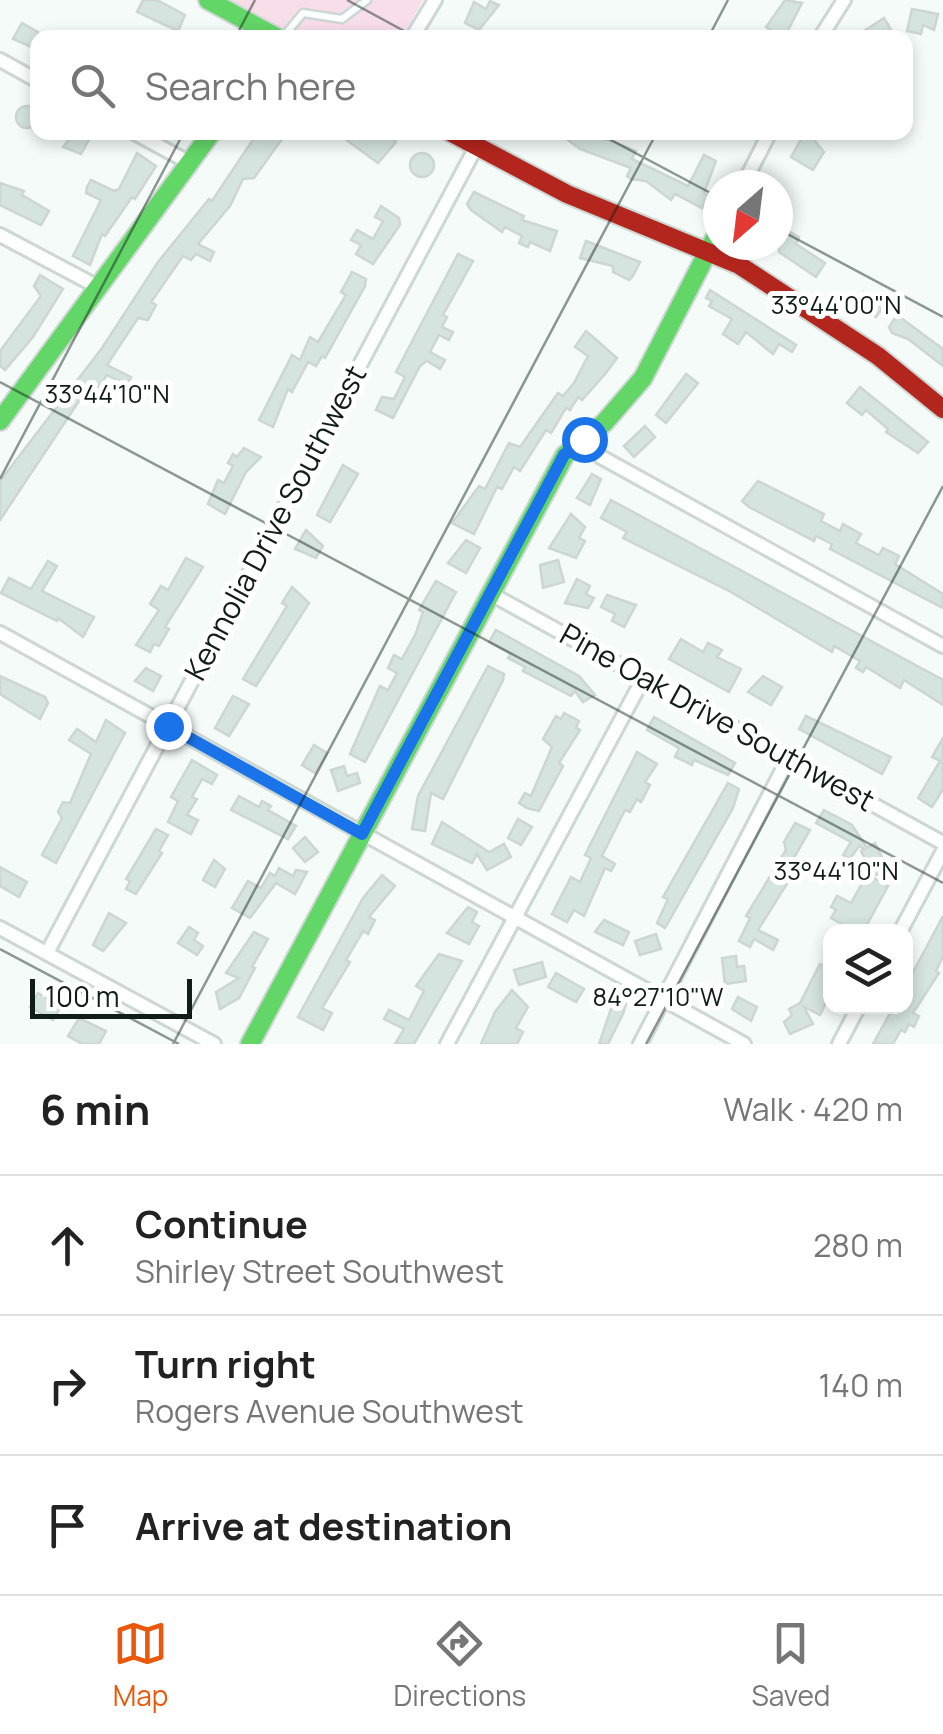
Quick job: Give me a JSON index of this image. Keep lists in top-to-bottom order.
{
  "streets": {
    "street": ["Kennolia Drive Southwest", "Pine Oak Drive Southwest"]
  },
  "scale_bar": "100 m",
  "north": "bottom left",
  "page": {
    "search": "Search here",
    "scale": "100 m",
    "heading": ["6 min", "Walk · 420 m"],
    "list": [
      ["Continue", "Shirley Street Southwest", "280 m"],
      ["Turn right", "Rogers Avenue Southwest", "140 m"],
      "Arrive at destination"
    ],
    "nav": ["Map", "Directions", "Saved"]
  },
  "coordinates": ["33°44'00\"N", "33°44'10\"N", "84°27'10\"W"]
}
